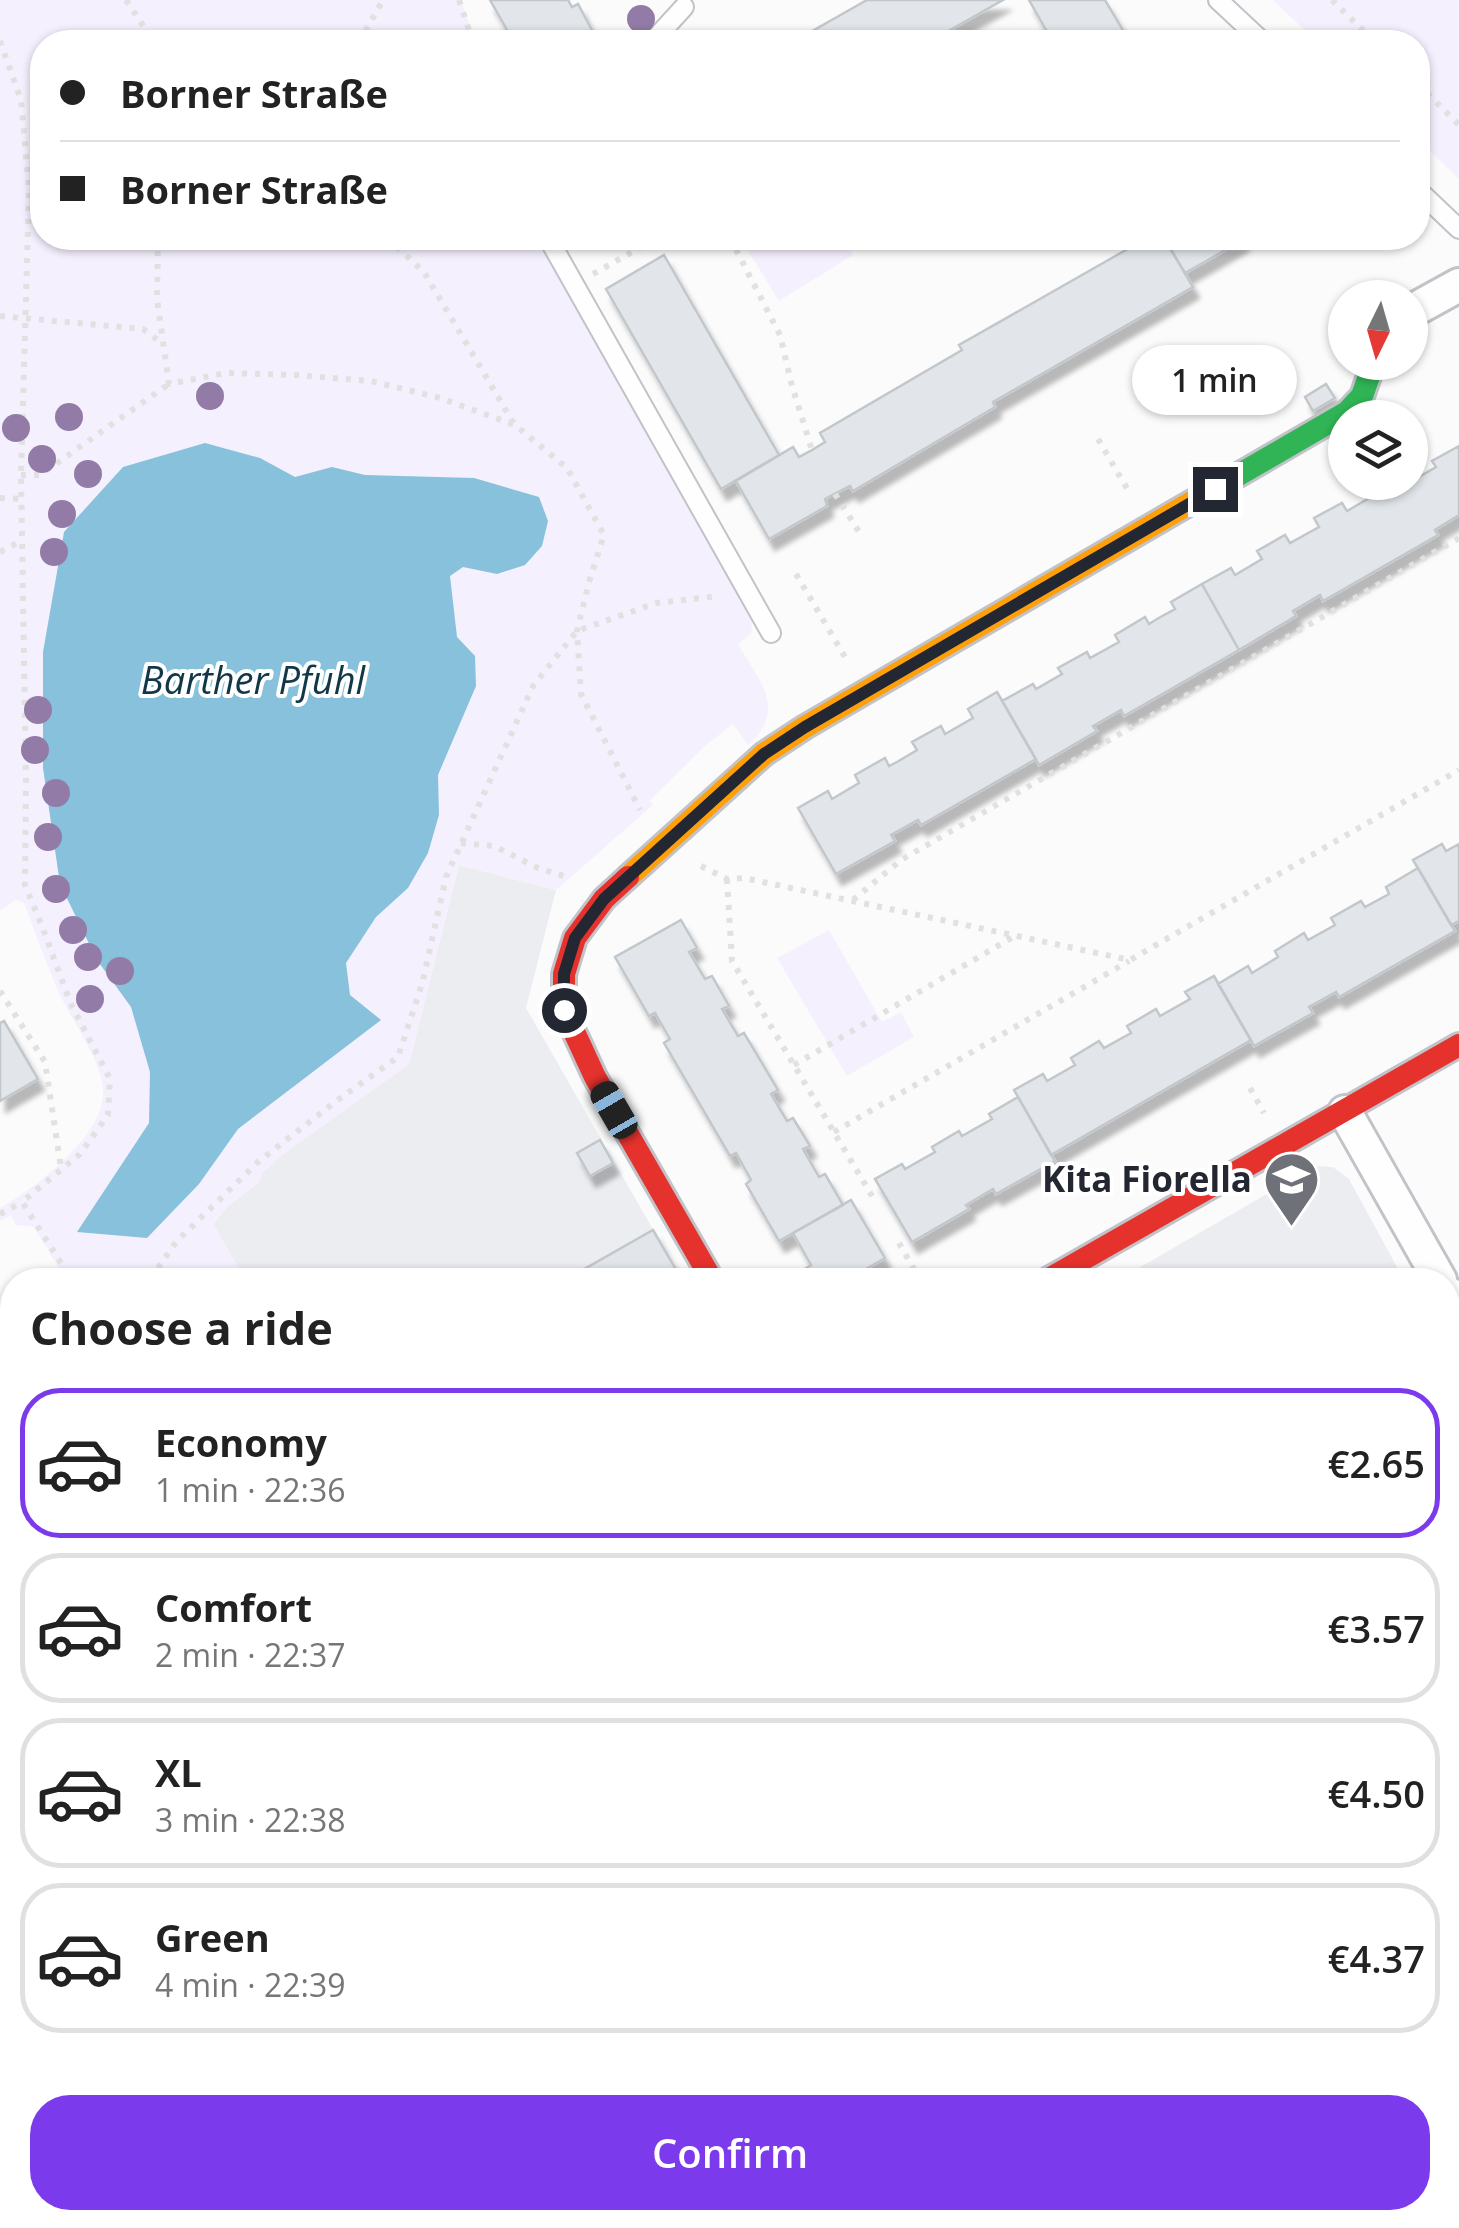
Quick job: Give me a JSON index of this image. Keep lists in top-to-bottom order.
{
  "water": ["Barther Pfuhl"],
  "places": {
    "school or university": ["Kita Fiorella"]
  },
  "north": "bottom",
  "page": {
    "banner": ["Borner Straße", "Borner Straße"],
    "bubble": "1 min",
    "heading": "Choose a ride",
    "list": [
      {
        "name": "Economy",
        "note": "1 min · 22:36",
        "value": "€2.65"
      },
      {
        "name": "Comfort",
        "note": "2 min · 22:37",
        "value": "€3.57"
      },
      {
        "name": "XL",
        "note": "3 min · 22:38",
        "value": "€4.50"
      },
      {
        "name": "Green",
        "note": "4 min · 22:39",
        "value": "€4.37"
      }
    ],
    "buttons": "Confirm"
  }
}
